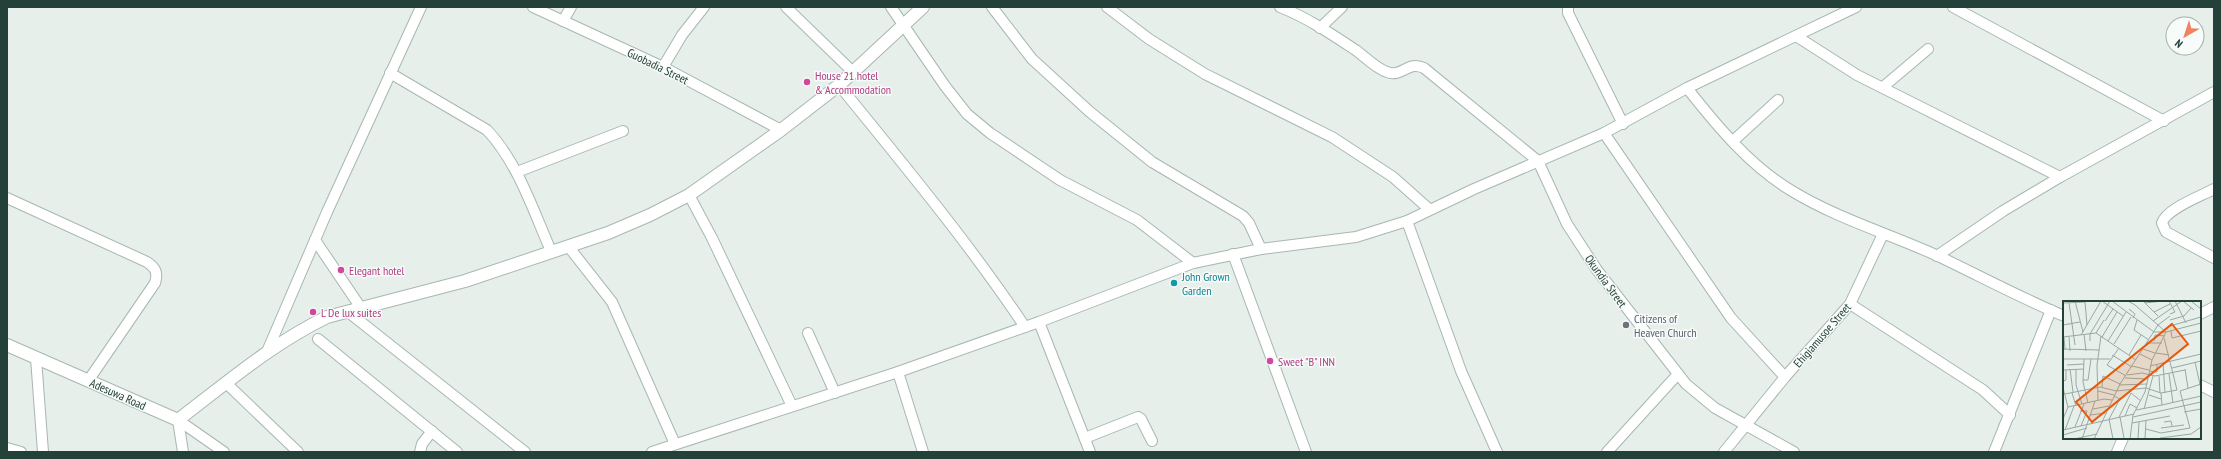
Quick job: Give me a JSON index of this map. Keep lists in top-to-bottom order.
{
  "streets": {
    "street": [
      "Guobadia Street",
      "Okundia Street",
      "Ehigiamusoe Street",
      "Adesuwa Road"
    ]
  },
  "crossings": [
    ["Okundia Street", "Ehigiamusoe Street"]
  ],
  "places": [
    "House 21 hotel & Accommodation",
    "Elegant hotel",
    "John Grown Garden",
    "L De lux suites",
    "Citizens of Heaven Church",
    "Sweet \"B\" INN"
  ],
  "north": "bottom left"
}
